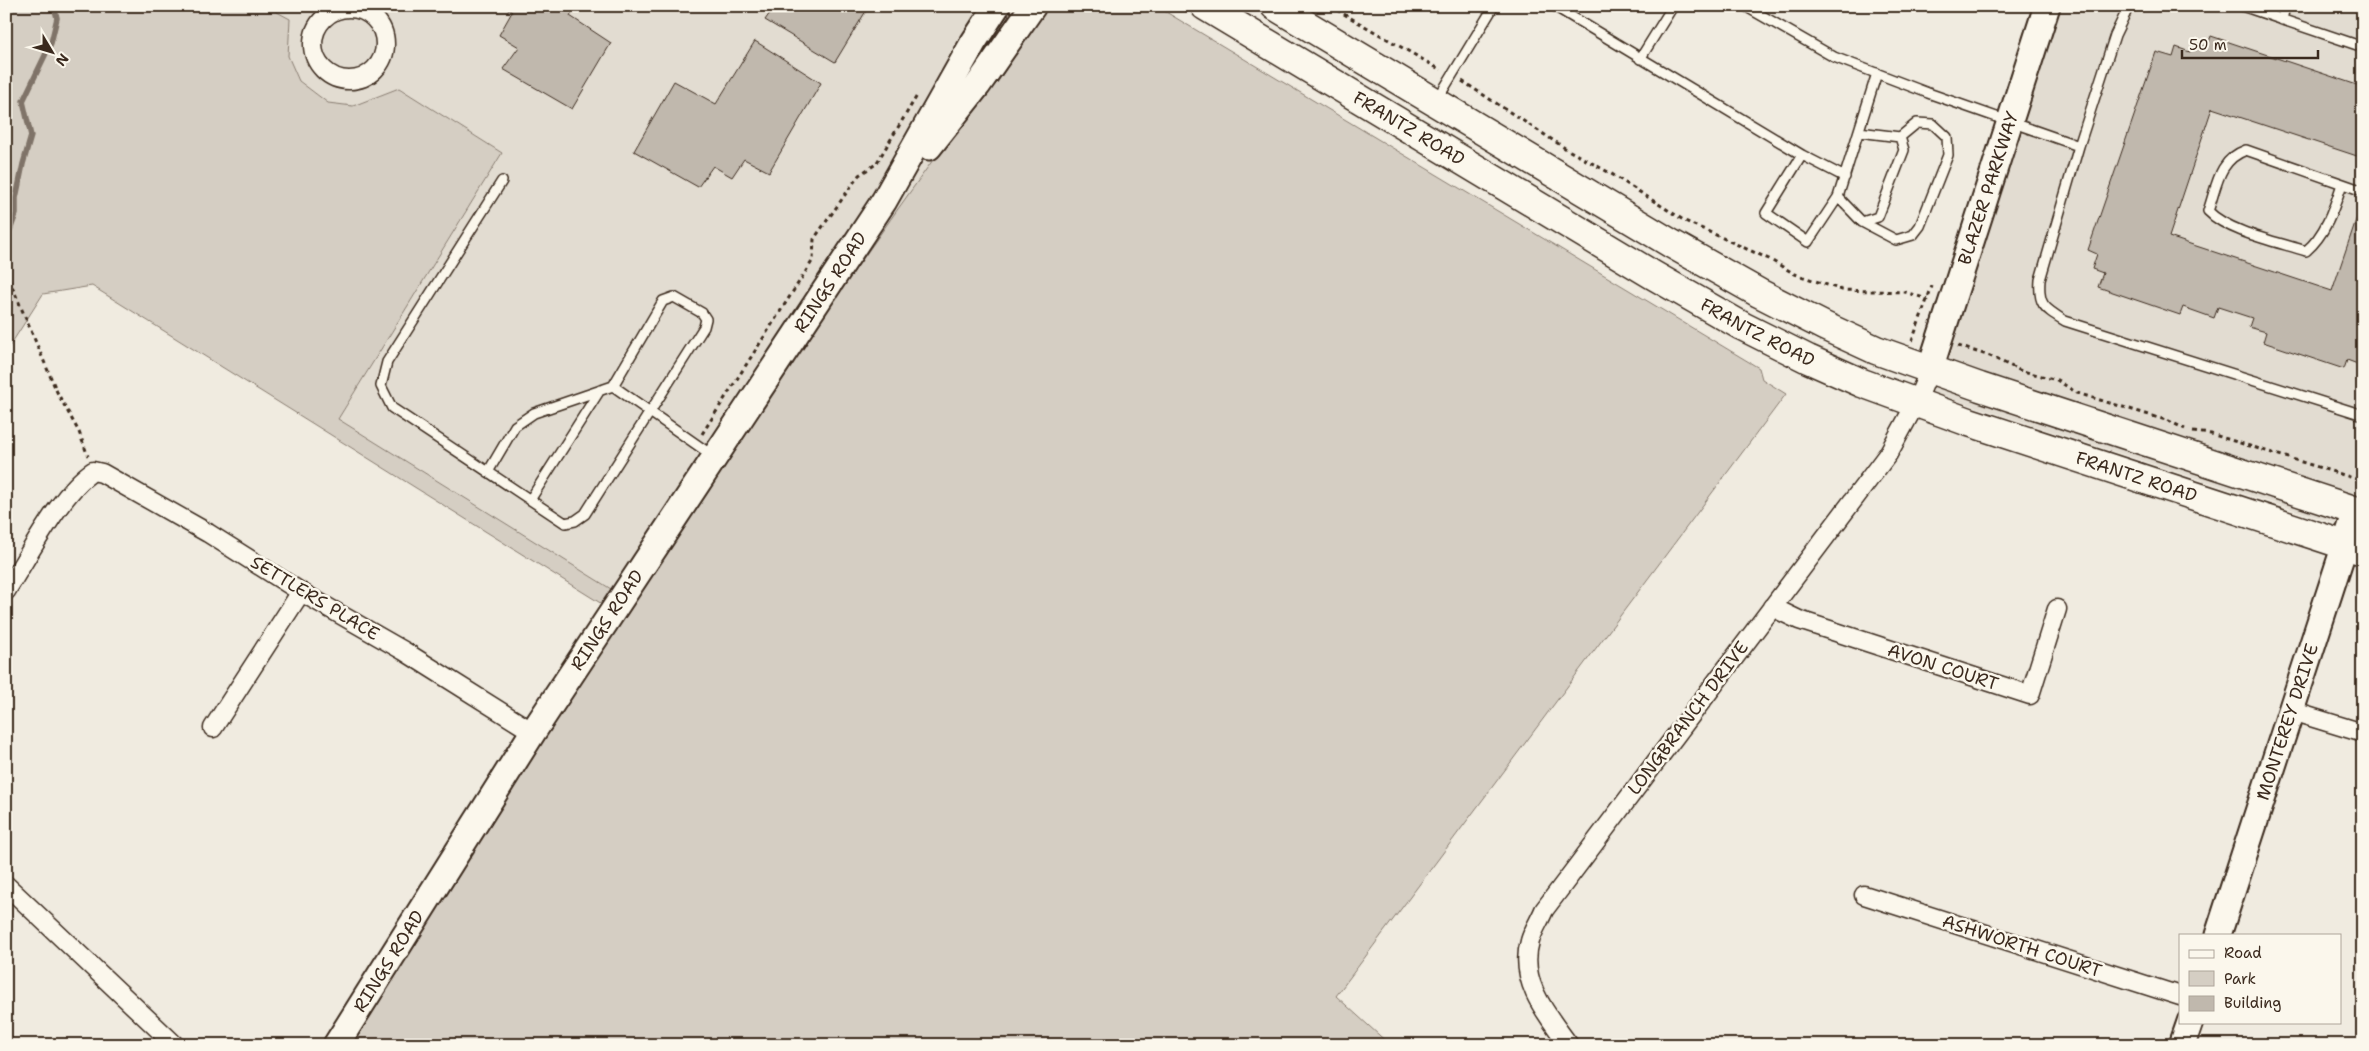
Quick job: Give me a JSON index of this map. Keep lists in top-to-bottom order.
{
  "streets": {
    "main road": [
      "FRANTZ ROAD",
      "BLAZER PARKWAY",
      "RINGS ROAD",
      "MONTEREY DRIVE"
    ],
    "street": [
      "SETTLERS PLACE",
      "AVON COURT",
      "LONGBRANCH DRIVE",
      "ASHWORTH COURT"
    ]
  },
  "crossings": [
    ["FRANTZ ROAD", "BLAZER PARKWAY"],
    ["FRANTZ ROAD", "LONGBRANCH DRIVE"],
    ["FRANTZ ROAD", "MONTEREY DRIVE"],
    ["BLAZER PARKWAY", "LONGBRANCH DRIVE"],
    ["RINGS ROAD", "SETTLERS PLACE"],
    ["AVON COURT", "LONGBRANCH DRIVE"]
  ],
  "legend": ["Road", "Park", "Building"],
  "scale_bar": "50 m",
  "north": "bottom right"
}
